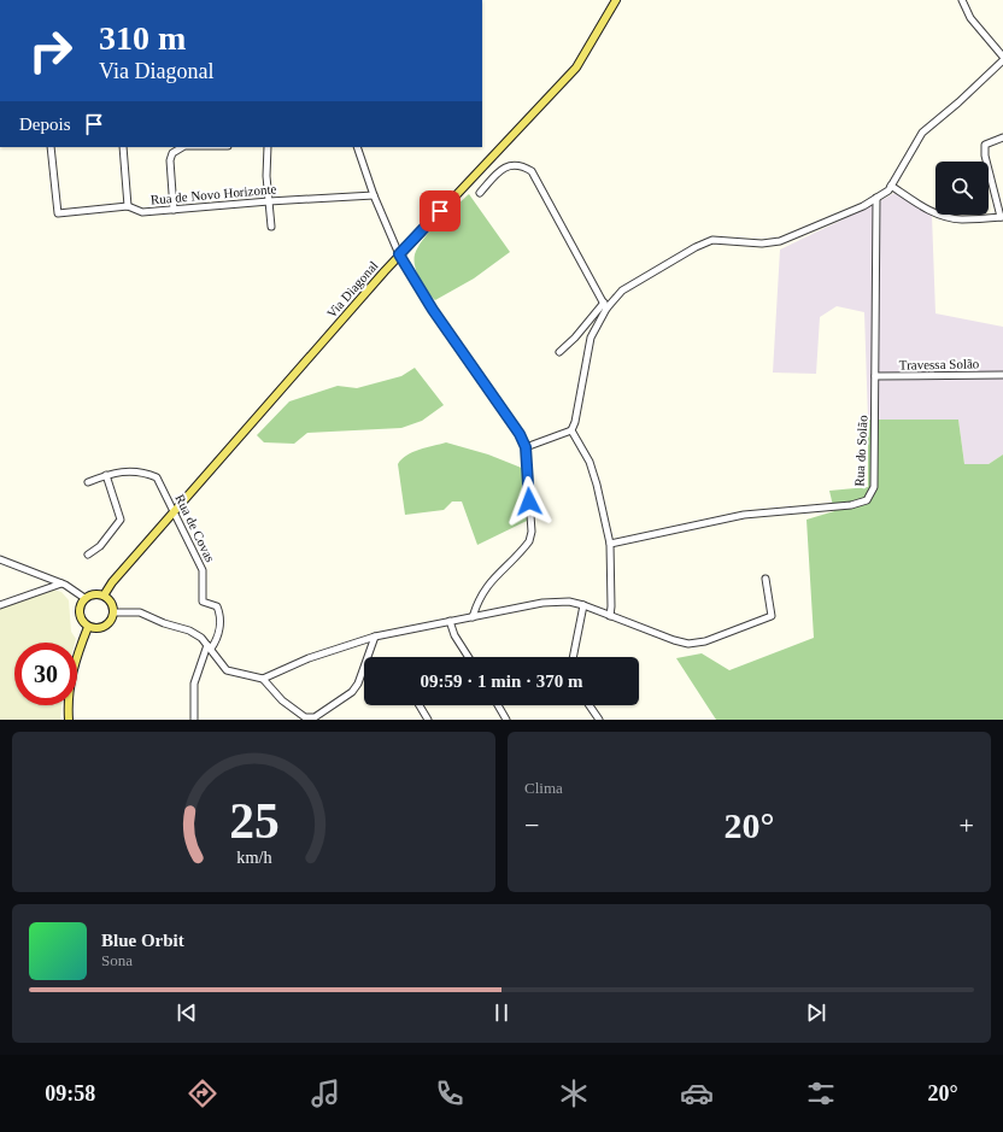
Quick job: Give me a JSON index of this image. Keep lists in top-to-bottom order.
{
  "streets": {
    "main road": ["Via Diagonal"],
    "street": [
      "Rua de Novo Horizonte",
      "Travessa Solão",
      "Rua do Solão",
      "Rua de Covas"
    ]
  },
  "crossings": [
    ["Via Diagonal", "Rua de Covas"],
    ["Travessa Solão", "Rua do Solão"]
  ],
  "page": {
    "turn": ["310 m", "Via Diagonal"],
    "then": "Depois",
    "limit": "30",
    "trip": "09:59 · 1 min · 370 m",
    "tile": "Clima",
    "heat": ["−", "20°", "+"],
    "song": ["Blue Orbit", "Sona"],
    "tabs": ["09:58", "20°"],
    "gauge": ["25", "km/h"]
  }
}
